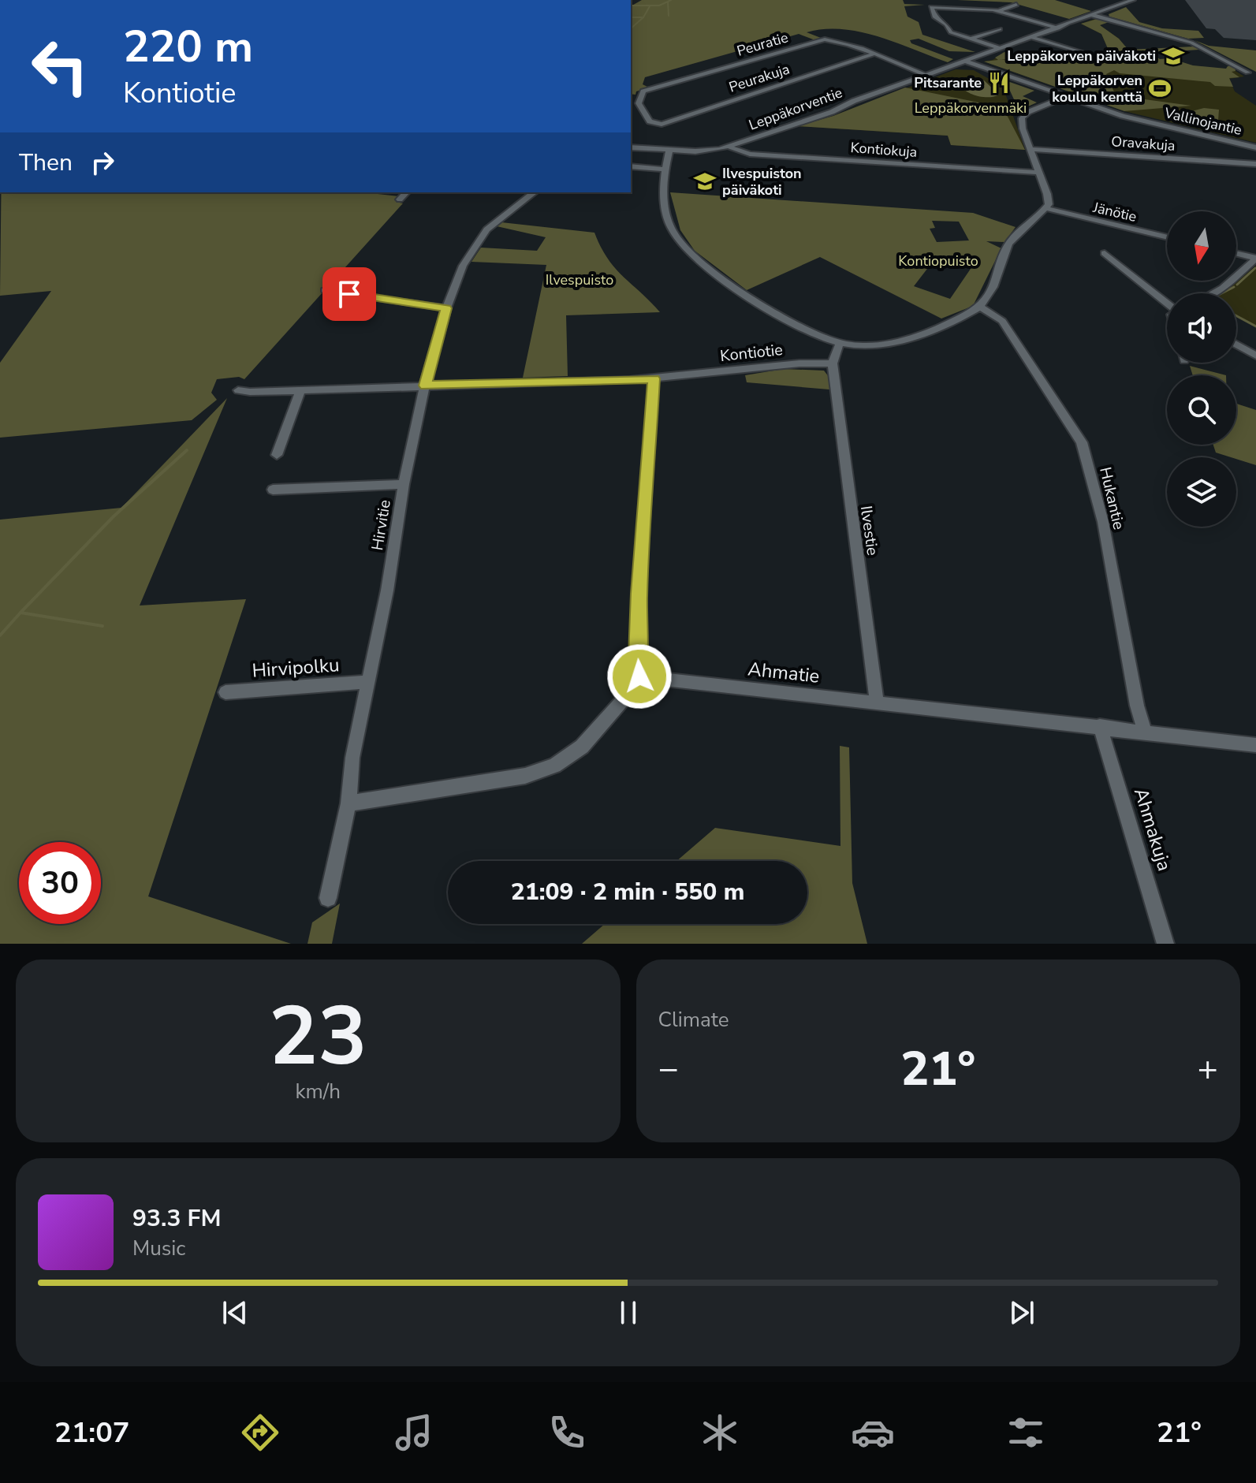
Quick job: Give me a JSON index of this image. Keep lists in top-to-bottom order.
{
  "streets": {
    "street": [
      "Peuratie",
      "Peurakuja",
      "Leppäkorventie",
      "Vallinojantie",
      "Oravakuja",
      "Kontiokuja",
      "Jänötie",
      "Kontiotie",
      "Hukantie",
      "Hirvitie",
      "Ilvestie",
      "Hirvipolku",
      "Ahmatie",
      "Ahmakuja"
    ]
  },
  "crossings": [
    ["Peuratie", "Peurakuja"],
    ["Peuratie", "Leppäkorventie"],
    ["Leppäkorventie", "Vallinojantie"],
    ["Leppäkorventie", "Kontiokuja"],
    ["Kontiotie", "Hirvitie"],
    ["Kontiotie", "Ilvestie"],
    ["Hukantie", "Ahmatie"],
    ["Hirvitie", "Hirvipolku"],
    ["Ilvestie", "Ahmatie"],
    ["Ahmatie", "Ahmakuja"]
  ],
  "parks": ["Leppäkorvenmäki", "Kontiopuisto", "Ilvespuisto"],
  "places": {
    "school or university": ["Leppäkorven päiväkoti", "Ilvespuiston päiväkoti"],
    "restaurant": ["Pitsarante"],
    "sports": ["Leppäkorven koulun kenttä"]
  },
  "north": "bottom",
  "page": {
    "turn": ["220 m", "Kontiotie"],
    "then": "Then",
    "limit": "30",
    "trip": "21:09 · 2 min · 550 m",
    "tile": [
      ["23", "km/h"],
      "Climate"
    ],
    "heat": ["−", "21°", "+"],
    "song": ["93.3 FM", "Music"],
    "tabs": ["21:07", "21°"]
  }
}
